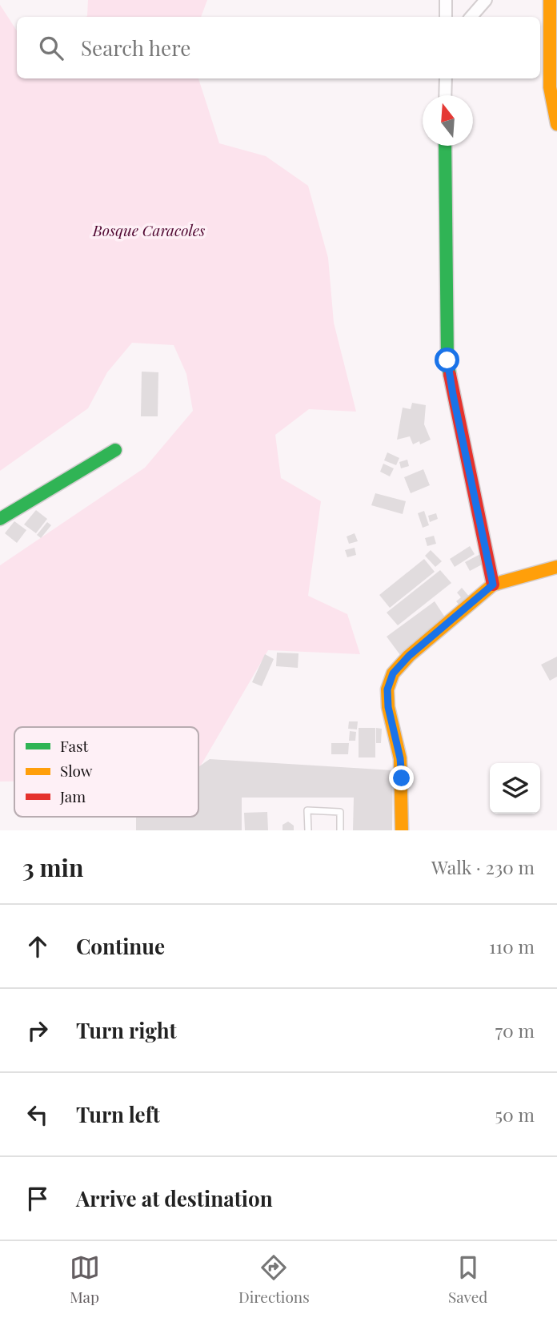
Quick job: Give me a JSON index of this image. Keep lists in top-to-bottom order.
{
  "parks": ["Bosque Caracoles"],
  "legend": ["Fast", "Slow", "Jam"],
  "north": "top",
  "page": {
    "search": "Search here",
    "heading": ["3 min", "Walk · 230 m"],
    "list": [
      ["Continue", "110 m"],
      ["Turn right", "70 m"],
      ["Turn left", "50 m"],
      "Arrive at destination"
    ],
    "nav": ["Map", "Directions", "Saved"]
  }
}
